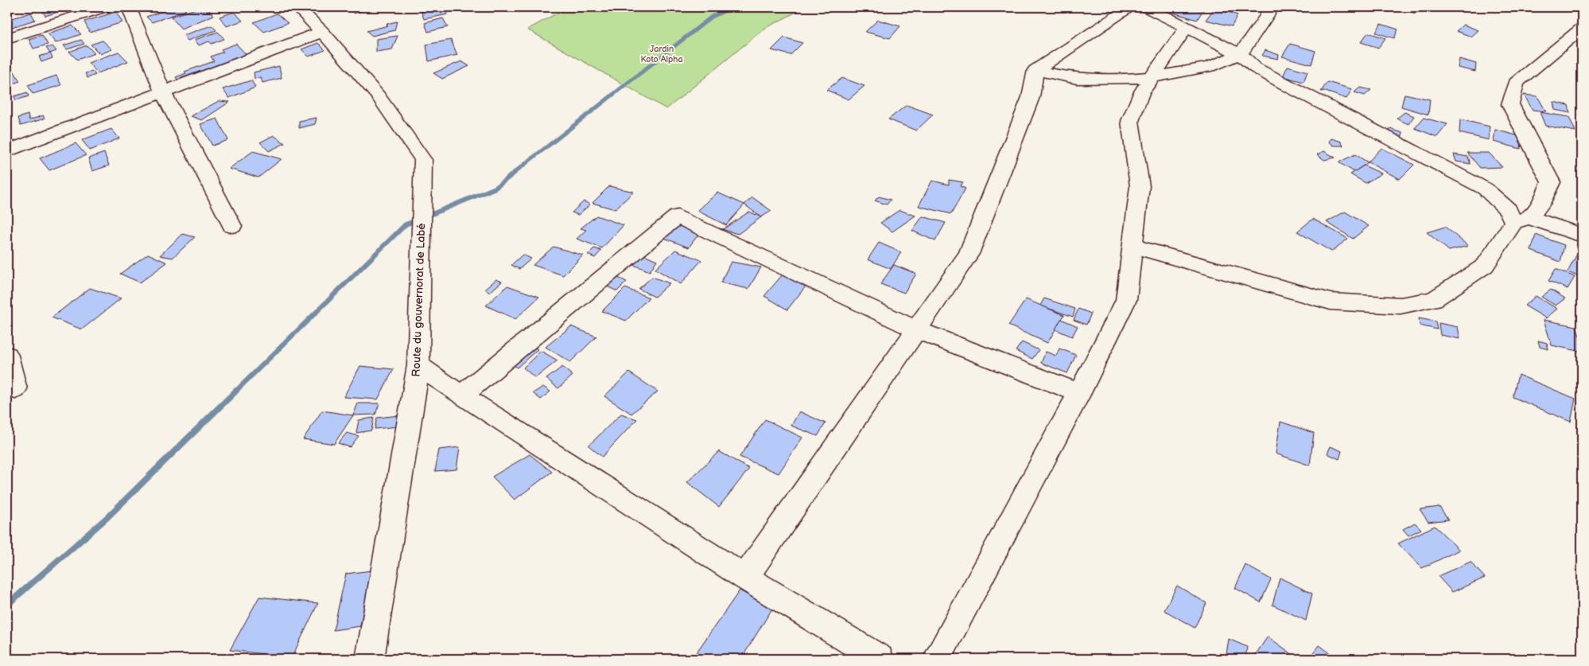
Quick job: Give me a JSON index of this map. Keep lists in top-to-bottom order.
{
  "streets": {
    "street": ["Route du gouvernorat de Labé"]
  },
  "parks": ["Jardin Koto Alpha"]
}
